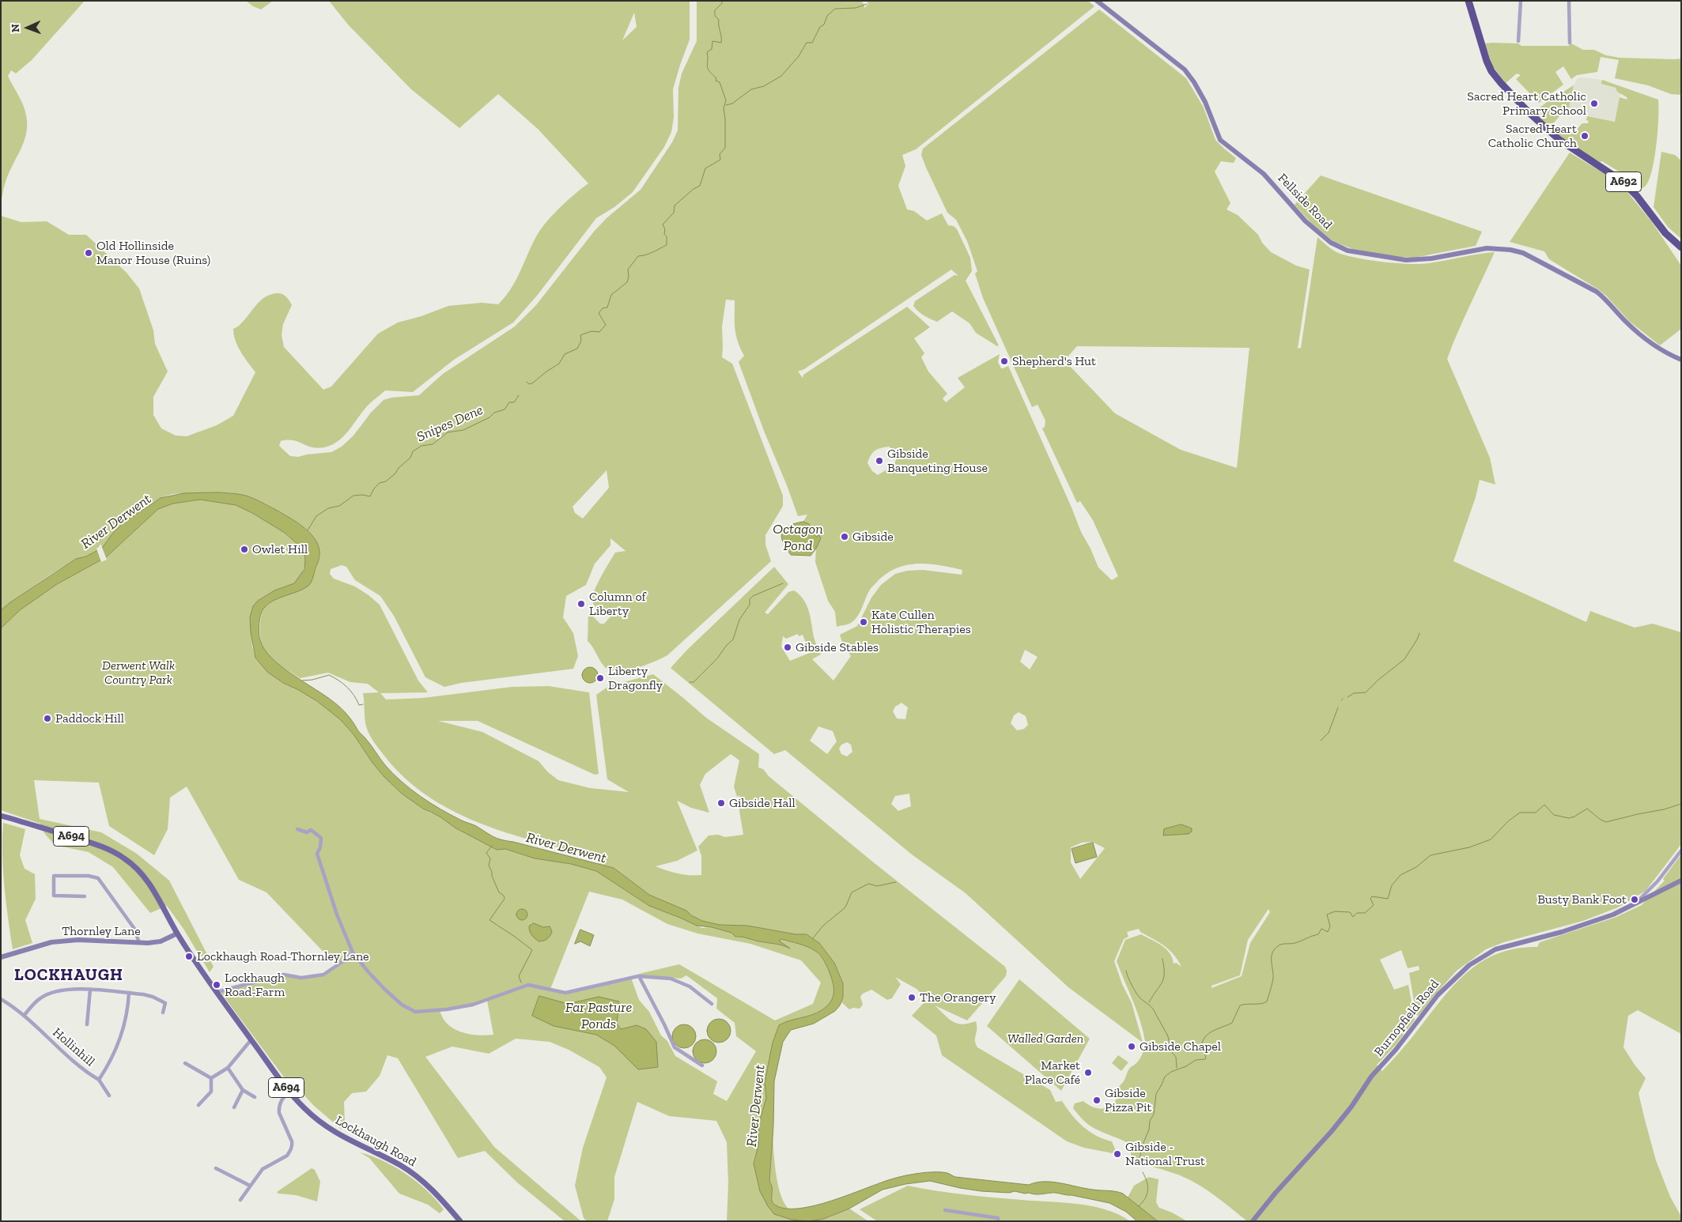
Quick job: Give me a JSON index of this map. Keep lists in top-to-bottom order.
{
  "streets": {
    "highway": ["A692"],
    "main road": ["A694", "Lockhaugh Road"],
    "street": [
      "Fellside Road",
      "Thornley Lane",
      "Burnopfield Road",
      "Hollinhill"
    ]
  },
  "crossings": [
    ["Thornley Lane", "Lockhaugh Road"]
  ],
  "districts": ["LOCKHAUGH"],
  "water": [
    "Snipes Dene",
    "River Derwent",
    "Octagon Pond",
    "Far Pasture Ponds"
  ],
  "parks": ["Derwent Walk Country Park", "Walled Garden"],
  "places": [
    "Sacred Heart Catholic Primary School",
    "Sacred Heart Catholic Church",
    "Old Hollinside Manor House (Ruins)",
    "Shepherd's Hut",
    "Gibside Banqueting House",
    "Gibside",
    "Owlet Hill",
    "Column of Liberty",
    "Kate Cullen Holistic Therapies",
    "Gibside Stables",
    "Liberty Dragonfly",
    "Paddock Hill",
    "Gibside Hall",
    "Busty Bank Foot",
    "Lockhaugh Road-Thornley Lane",
    "Lockhaugh Road-Farm",
    "The Orangery",
    "Gibside Chapel",
    "Market Place Café",
    "Gibside Pizza Pit",
    "Gibside - National Trust"
  ],
  "north": "left"
}
